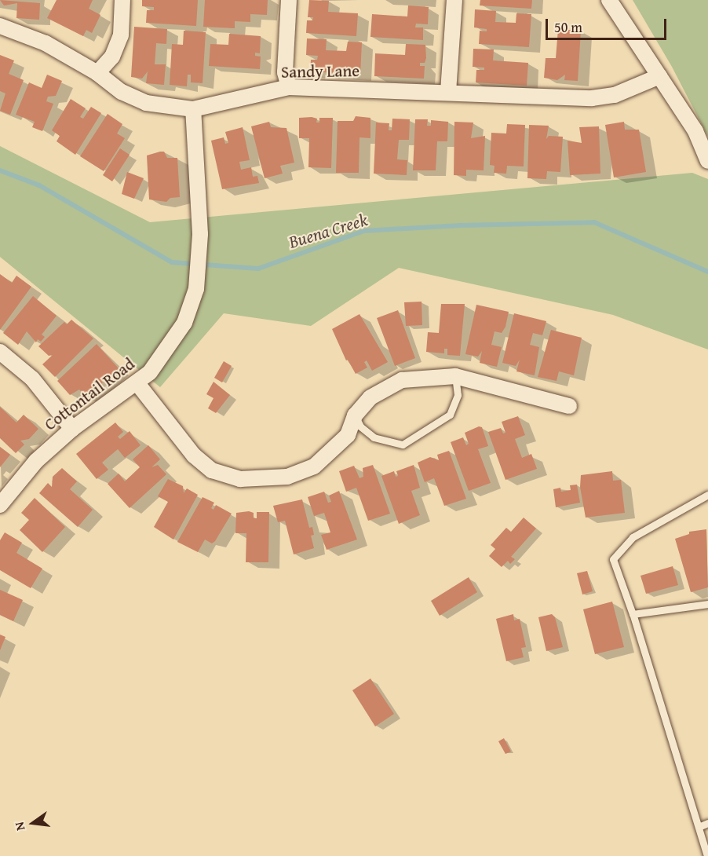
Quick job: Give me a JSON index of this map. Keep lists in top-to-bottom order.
{
  "streets": {
    "street": ["Sandy Lane", "Cottontail Road"]
  },
  "crossings": [
    ["Sandy Lane", "Cottontail Road"]
  ],
  "water": ["Buena Creek"],
  "scale_bar": "50 m",
  "north": "left"
}
